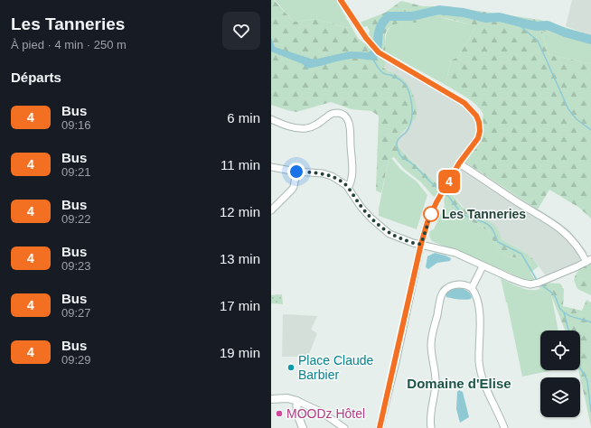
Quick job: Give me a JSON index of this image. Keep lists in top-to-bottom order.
{
  "districts": ["Domaine d'Elise"],
  "places": ["Les Tanneries", "Place Claude Barbier", "MOODz Hôtel"],
  "lines": ["bus line 4"],
  "page": {
    "heading": [
      ["Les Tanneries", "À pied · 4 min · 250 m"],
      "Départs"
    ],
    "on_map": "4",
    "list": [
      {
        "mark": "4",
        "name": "Bus",
        "note": "09:16",
        "value": "6 min"
      },
      {
        "mark": "4",
        "name": "Bus",
        "note": "09:21",
        "value": "11 min"
      },
      {
        "mark": "4",
        "name": "Bus",
        "note": "09:22",
        "value": "12 min"
      },
      {
        "mark": "4",
        "name": "Bus",
        "note": "09:23",
        "value": "13 min"
      },
      {
        "mark": "4",
        "name": "Bus",
        "note": "09:27",
        "value": "17 min"
      },
      {
        "mark": "4",
        "name": "Bus",
        "note": "09:29",
        "value": "19 min"
      }
    ]
  }
}
